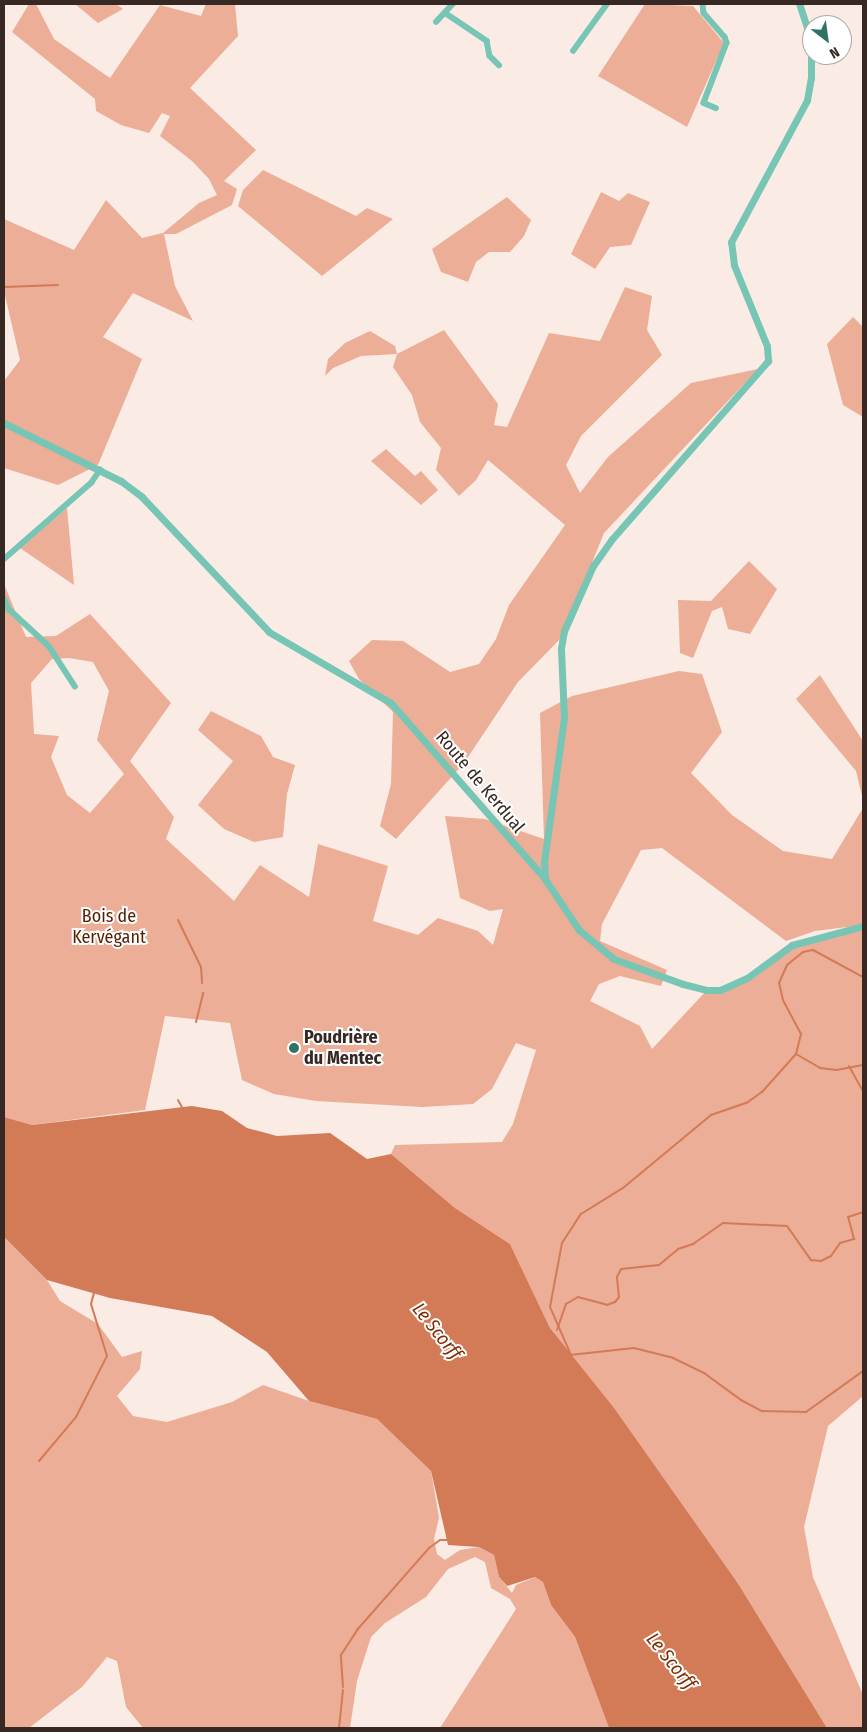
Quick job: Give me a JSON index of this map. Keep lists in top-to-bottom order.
{
  "streets": {
    "street": ["Route de Kerdual"]
  },
  "water": ["Le Scorff"],
  "parks": ["Bois de Kervégant"],
  "places": ["Poudrière du Mentec"],
  "north": "bottom right"
}
